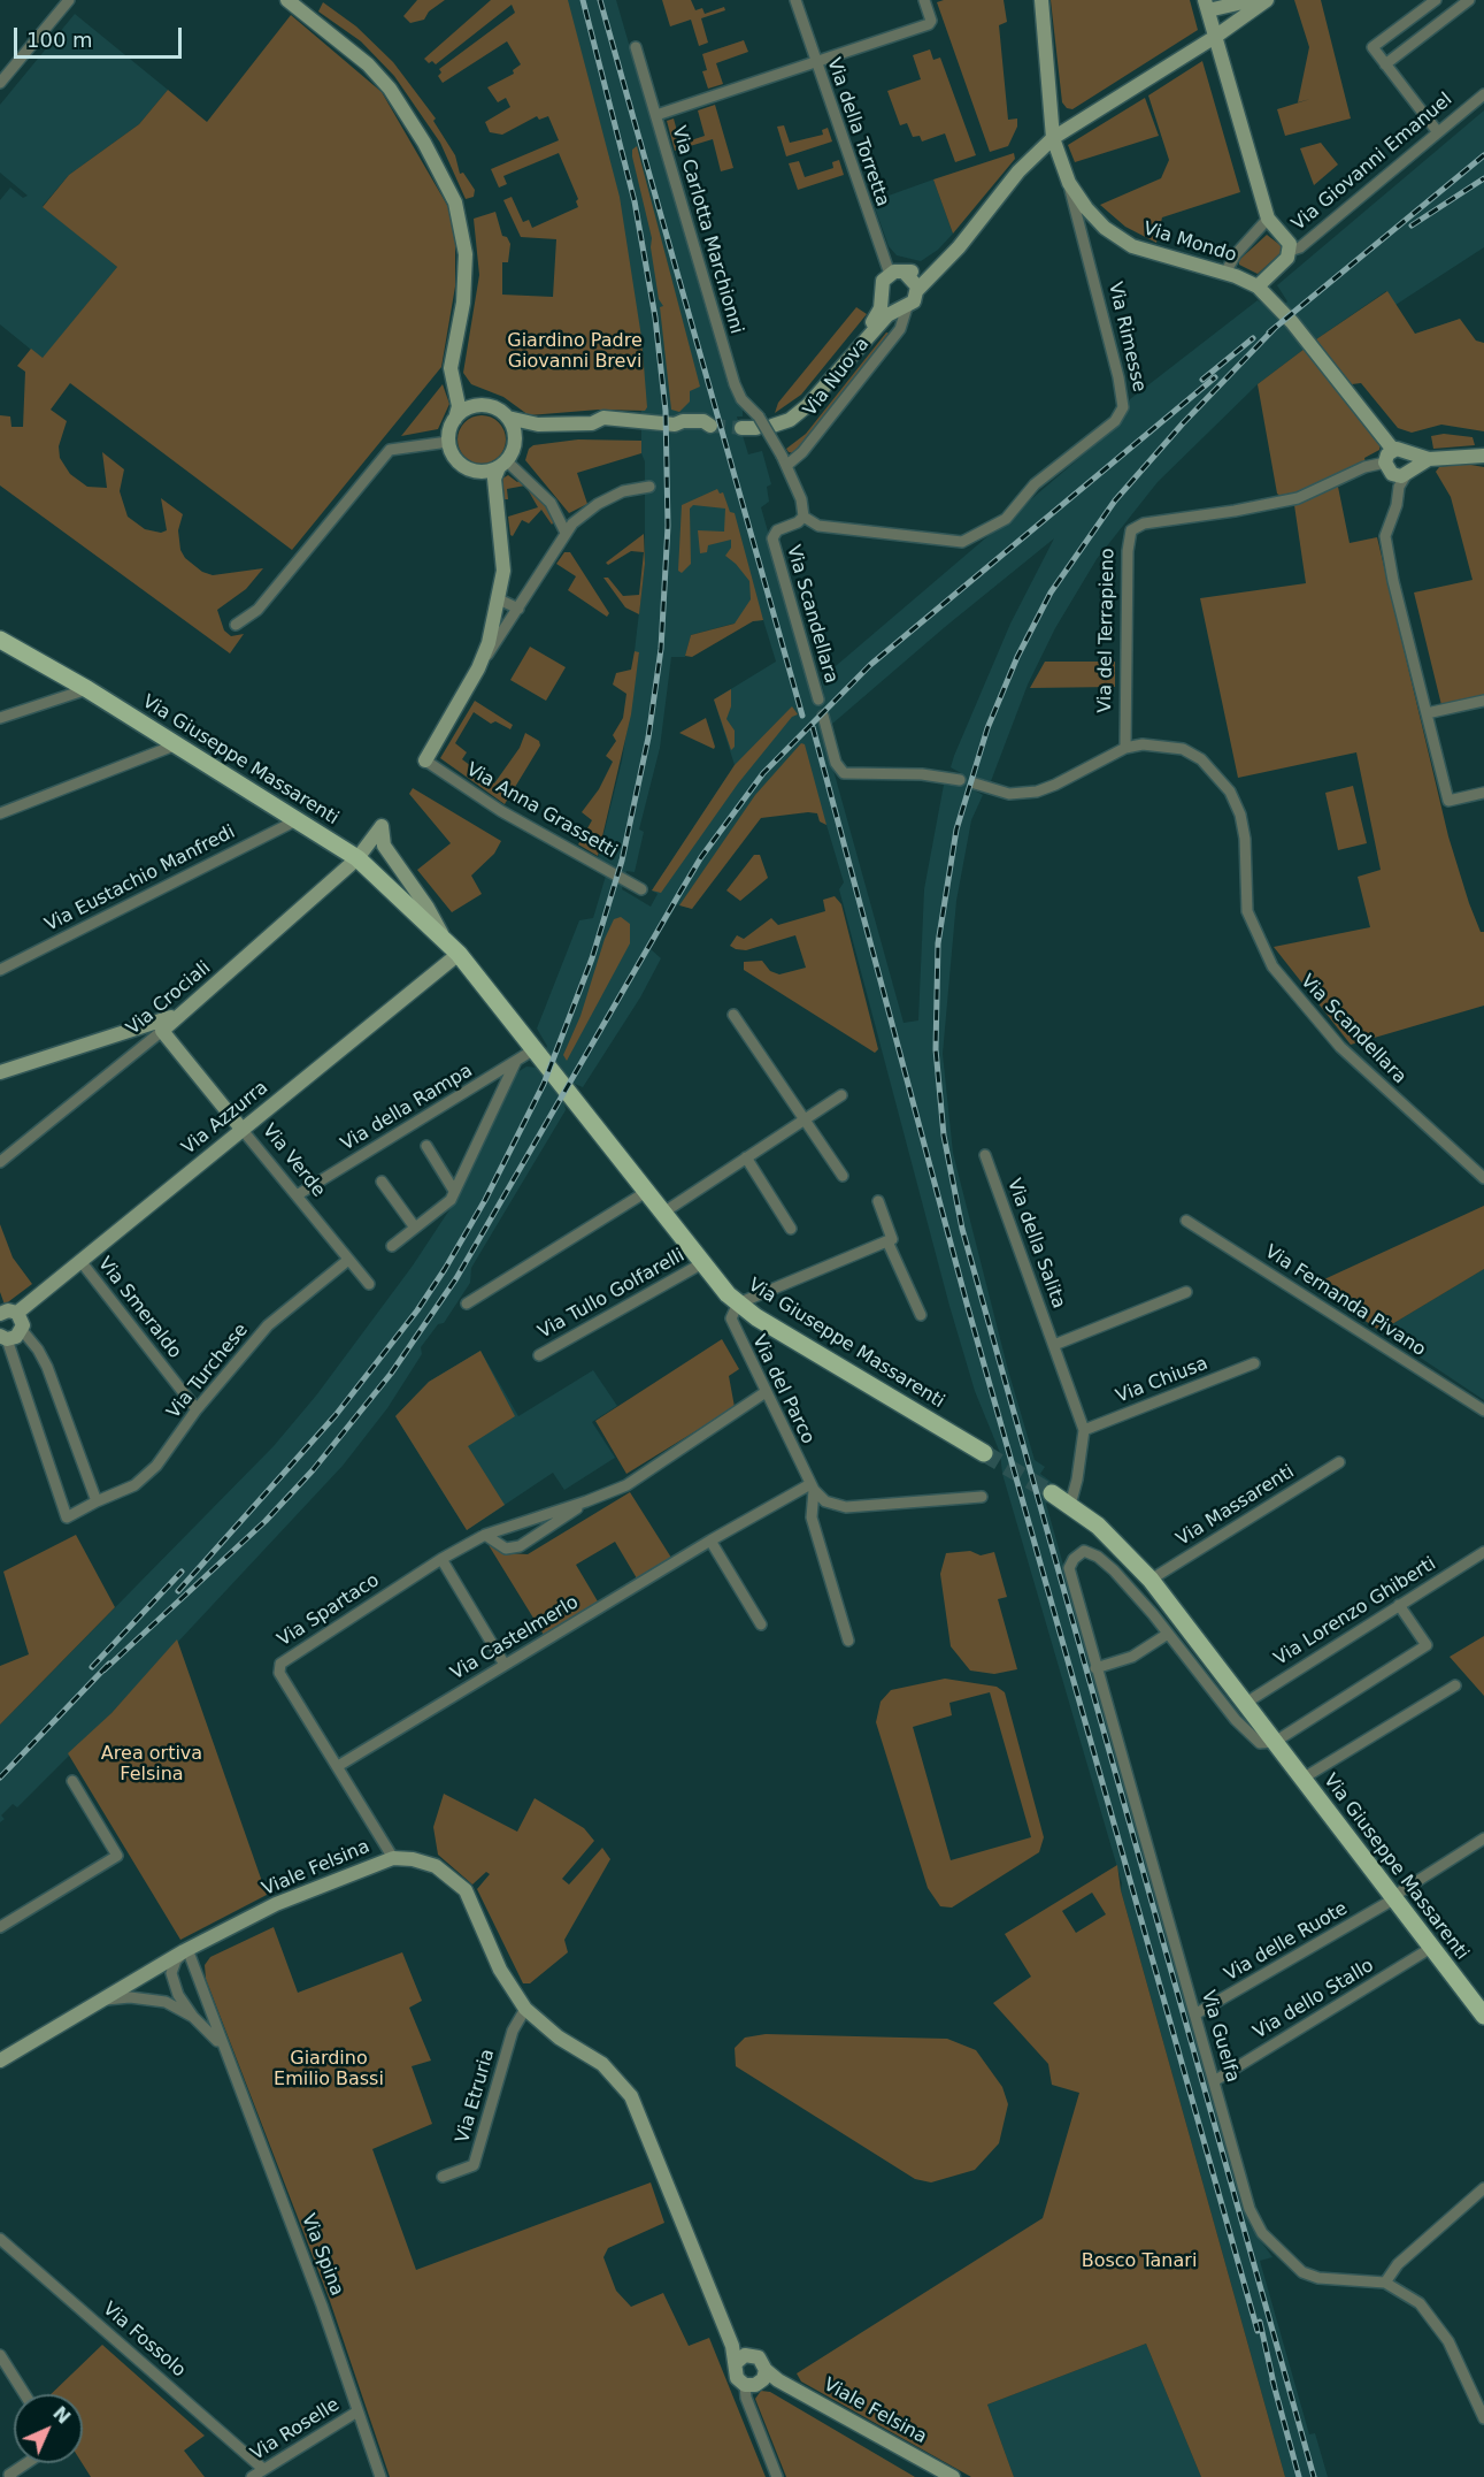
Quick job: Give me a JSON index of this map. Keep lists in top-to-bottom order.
{
  "streets": {
    "main road": ["Via Giuseppe Massarenti"],
    "street": [
      "Via della Torretta",
      "Via Giovanni Emanuel",
      "Via Carlotta Marchionni",
      "Via Mondo",
      "Via Rimesse",
      "Via Nuova",
      "Via Scandellara",
      "Via del Terrapieno",
      "Via Anna Grassetti",
      "Via Eustachio Manfredi",
      "Via Crociali",
      "Via della Rampa",
      "Via Azzurra",
      "Via Verde",
      "Via della Salita",
      "Via Tullo Golfarelli",
      "Via Fernanda Pivano",
      "Via Smeraldo",
      "Via Turchese",
      "Via Chiusa",
      "Via del Parco",
      "Via Massarenti",
      "Via Spartaco",
      "Via Lorenzo Ghiberti",
      "Via Castelmerlo",
      "Viale Felsina",
      "Via delle Ruote",
      "Via dello Stallo",
      "Via Guelfa",
      "Via Etruria",
      "Via Spina",
      "Via Fossolo",
      "Via Roselle"
    ]
  },
  "crossings": [
    ["Via della Torretta", "Via Nuova"],
    ["Via Giovanni Emanuel", "Via Mondo"],
    ["Via Mondo", "Via Rimesse"],
    ["Via Mondo", "Via del Terrapieno"],
    ["Via Rimesse", "Via Scandellara"],
    ["Via Scandellara", "Via del Terrapieno"],
    ["Via Giuseppe Massarenti", "Via Eustachio Manfredi"],
    ["Via Giuseppe Massarenti", "Via Crociali"],
    ["Via Giuseppe Massarenti", "Via della Rampa"],
    ["Via Giuseppe Massarenti", "Via Azzurra"],
    ["Via Giuseppe Massarenti", "Via della Salita"],
    ["Via Giuseppe Massarenti", "Via Tullo Golfarelli"],
    ["Via Giuseppe Massarenti", "Via del Parco"],
    ["Via Giuseppe Massarenti", "Via Massarenti"],
    ["Via Giuseppe Massarenti", "Via Lorenzo Ghiberti"],
    ["Via Giuseppe Massarenti", "Via delle Ruote"],
    ["Via Giuseppe Massarenti", "Via dello Stallo"],
    ["Via Crociali", "Via Verde"],
    ["Via della Rampa", "Via Verde"],
    ["Via Azzurra", "Via Verde"],
    ["Via Azzurra", "Via Smeraldo"],
    ["Via Verde", "Via Turchese"],
    ["Via della Salita", "Via Chiusa"],
    ["Via Smeraldo", "Via Turchese"],
    ["Via del Parco", "Via Spartaco"],
    ["Via del Parco", "Via Castelmerlo"],
    ["Via Spartaco", "Via Castelmerlo"],
    ["Via Spartaco", "Viale Felsina"],
    ["Viale Felsina", "Via Etruria"],
    ["Viale Felsina", "Via Spina"],
    ["Via delle Ruote", "Via Guelfa"],
    ["Via dello Stallo", "Via Guelfa"],
    ["Via Spina", "Via Roselle"],
    ["Via Fossolo", "Via Roselle"]
  ],
  "parks": [
    "Giardino Padre Giovanni Brevi",
    "Area ortiva Felsina",
    "Giardino Emilio Bassi",
    "Bosco Tanari"
  ],
  "scale_bar": "100 m",
  "north": "top right"
}
